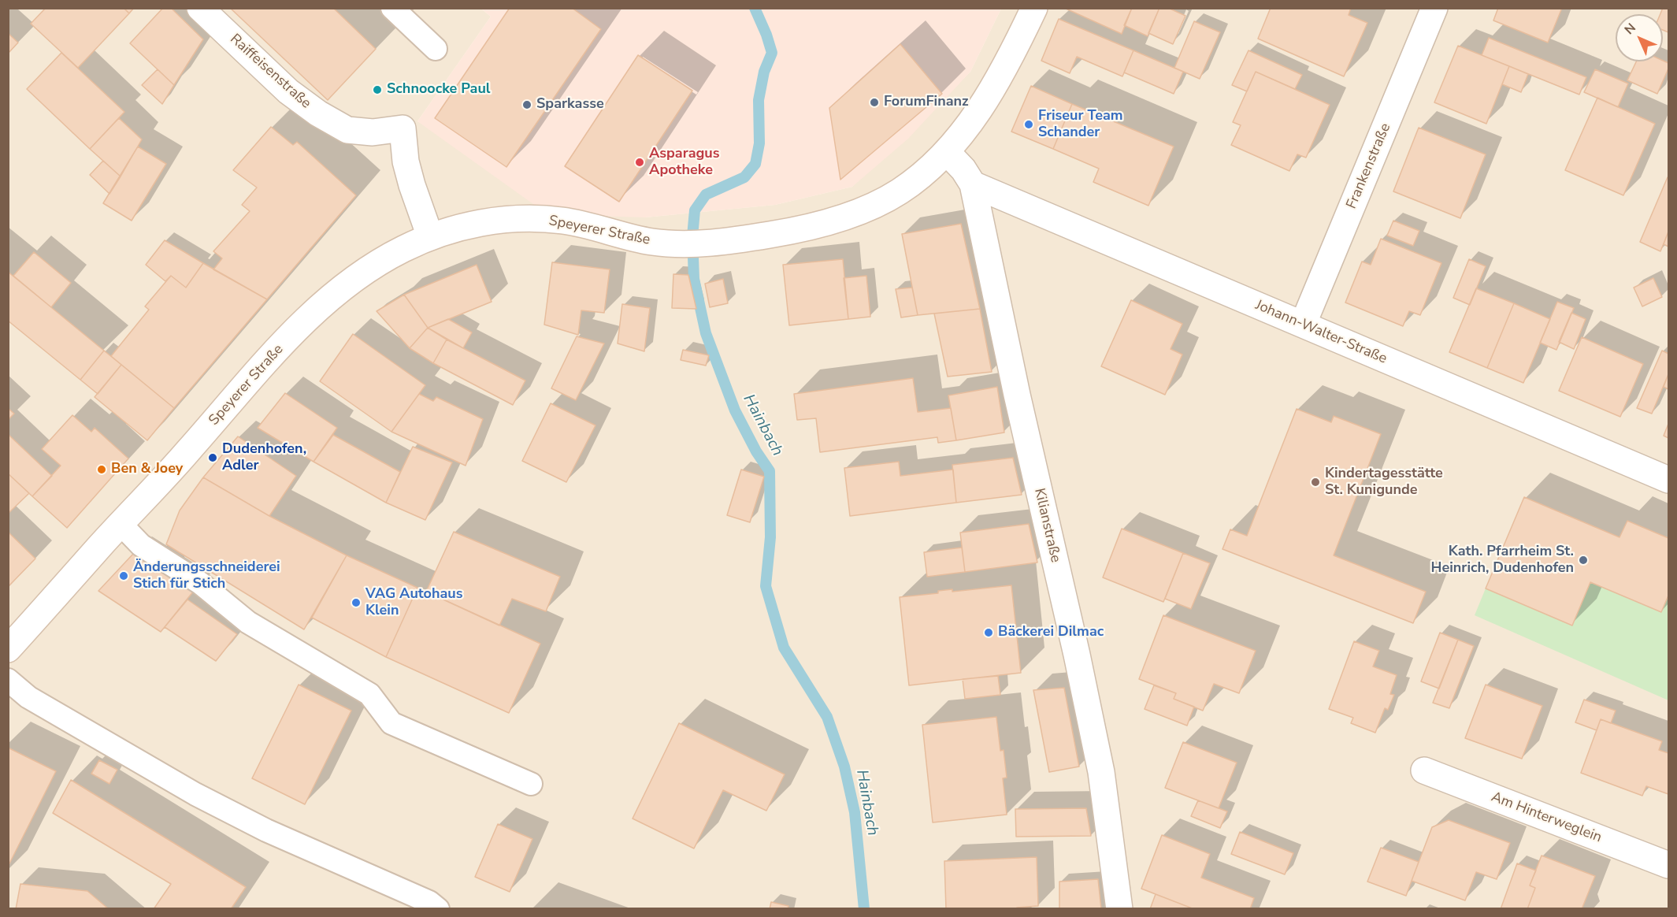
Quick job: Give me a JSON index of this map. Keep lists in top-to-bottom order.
{
  "streets": {
    "street": [
      "Raiffeisenstraße",
      "Frankenstraße",
      "Speyerer Straße",
      "Johann-Walter-Straße",
      "Kilianstraße",
      "Am Hinterweglein"
    ]
  },
  "crossings": [
    ["Raiffeisenstraße", "Speyerer Straße"],
    ["Frankenstraße", "Johann-Walter-Straße"],
    ["Speyerer Straße", "Kilianstraße"],
    ["Johann-Walter-Straße", "Kilianstraße"]
  ],
  "water": ["Hainbach"],
  "places": [
    "Schnoocke Paul",
    "ForumFinanz",
    "Sparkasse",
    "Friseur Team Schander",
    "Asparagus Apotheke",
    "Dudenhofen, Adler",
    "Ben & Joey",
    "Kindertagesstätte St. Kunigunde",
    "Kath. Pfarrheim St. Heinrich, Dudenhofen",
    "Änderungsschneiderei Stich für Stich",
    "VAG Autohaus Klein",
    "Bäckerei Dilmac"
  ],
  "north": "top left"
}
